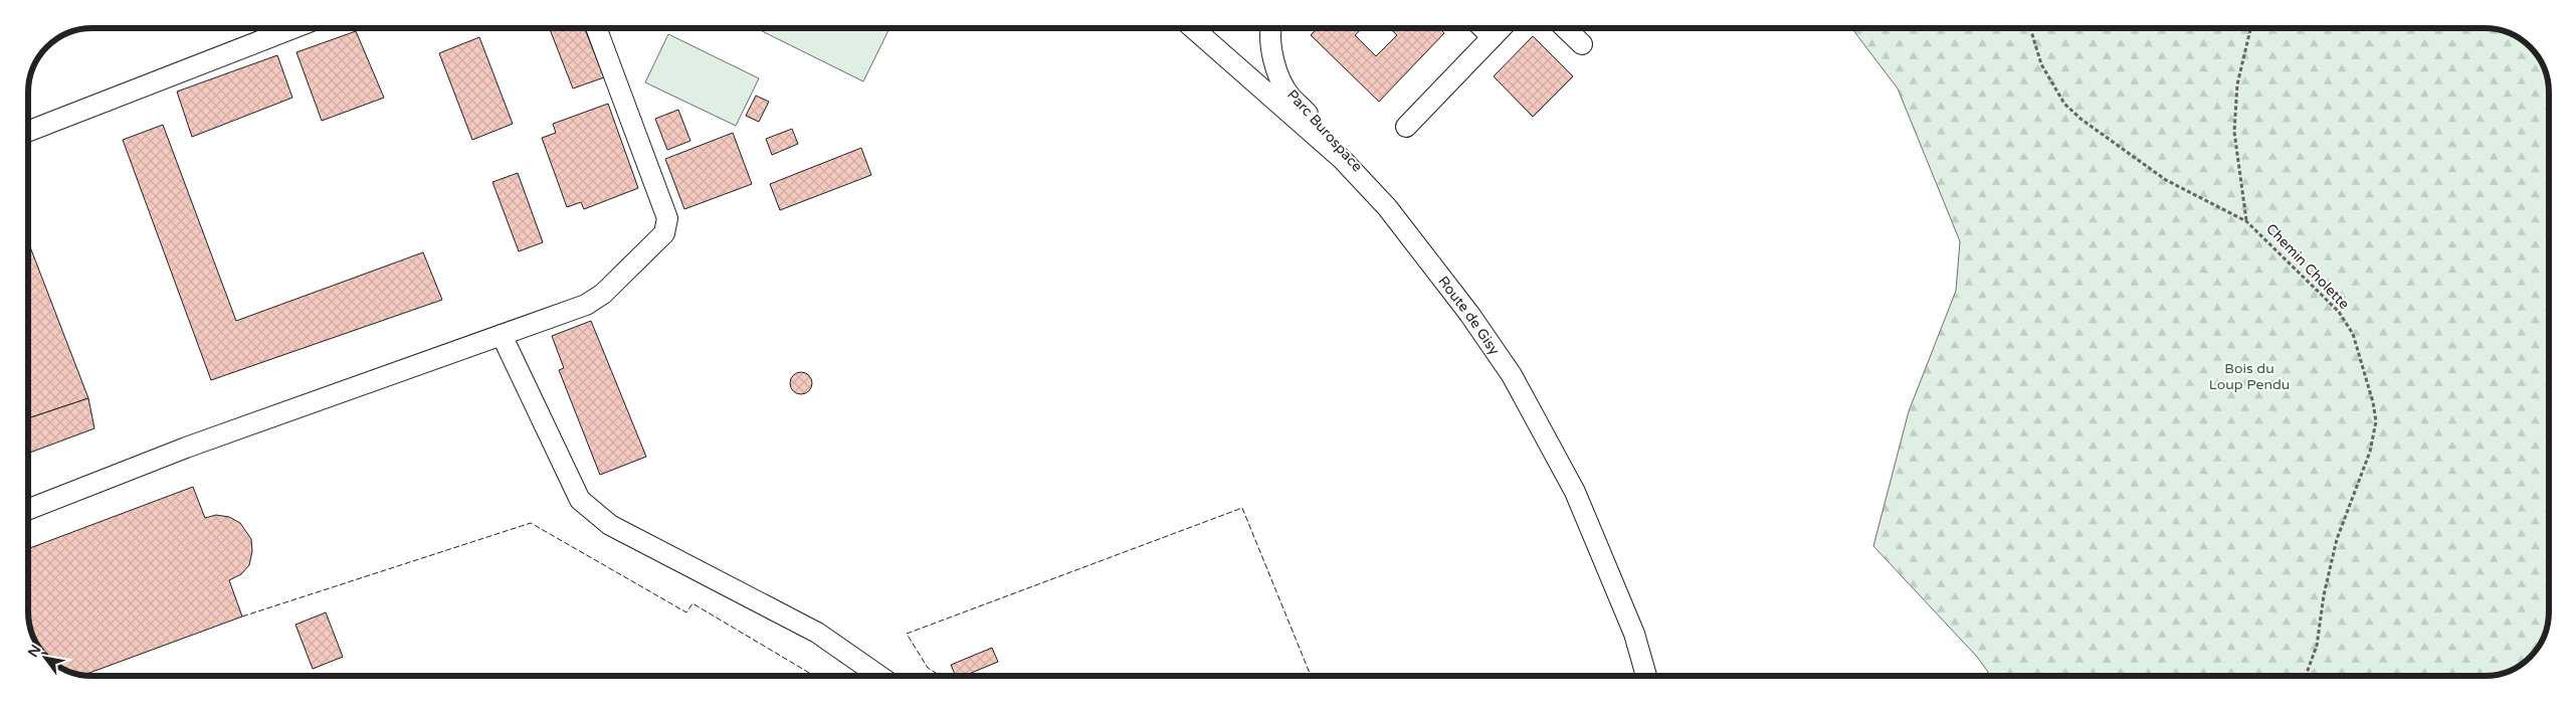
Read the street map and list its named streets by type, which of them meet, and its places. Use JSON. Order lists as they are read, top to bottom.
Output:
{
  "streets": {
    "street": ["Parc Burospace", "Route de Gisy"],
    "path": ["Chemin Cholette"]
  },
  "crossings": [
    ["Parc Burospace", "Route de Gisy"]
  ],
  "parks": ["Bois du Loup Pendu"],
  "north": "top left"
}
